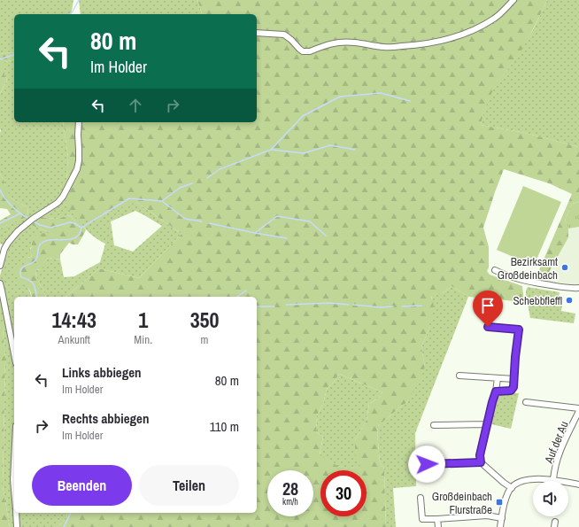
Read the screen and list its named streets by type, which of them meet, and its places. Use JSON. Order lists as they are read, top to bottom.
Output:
{
  "streets": {
    "street": ["Auf der Au"]
  },
  "places": {
    "other": ["Bezirksamt Großdeinbach", "Schebbfleffl"],
    "transit": ["Großdeinbach Flurstraße"]
  },
  "page": {
    "turn": ["80 m", "Im Holder"],
    "eta": [
      "14:43",
      "Ankunft",
      "1",
      "Min.",
      "350",
      "m"
    ],
    "list": [
      {
        "name": "Links abbiegen",
        "note": "Im Holder",
        "value": "80 m"
      },
      {
        "name": "Rechts abbiegen",
        "note": "Im Holder",
        "value": "110 m"
      }
    ],
    "buttons": ["Beenden", "Teilen"],
    "speed": "28 km/h",
    "limit": "30"
  }
}
